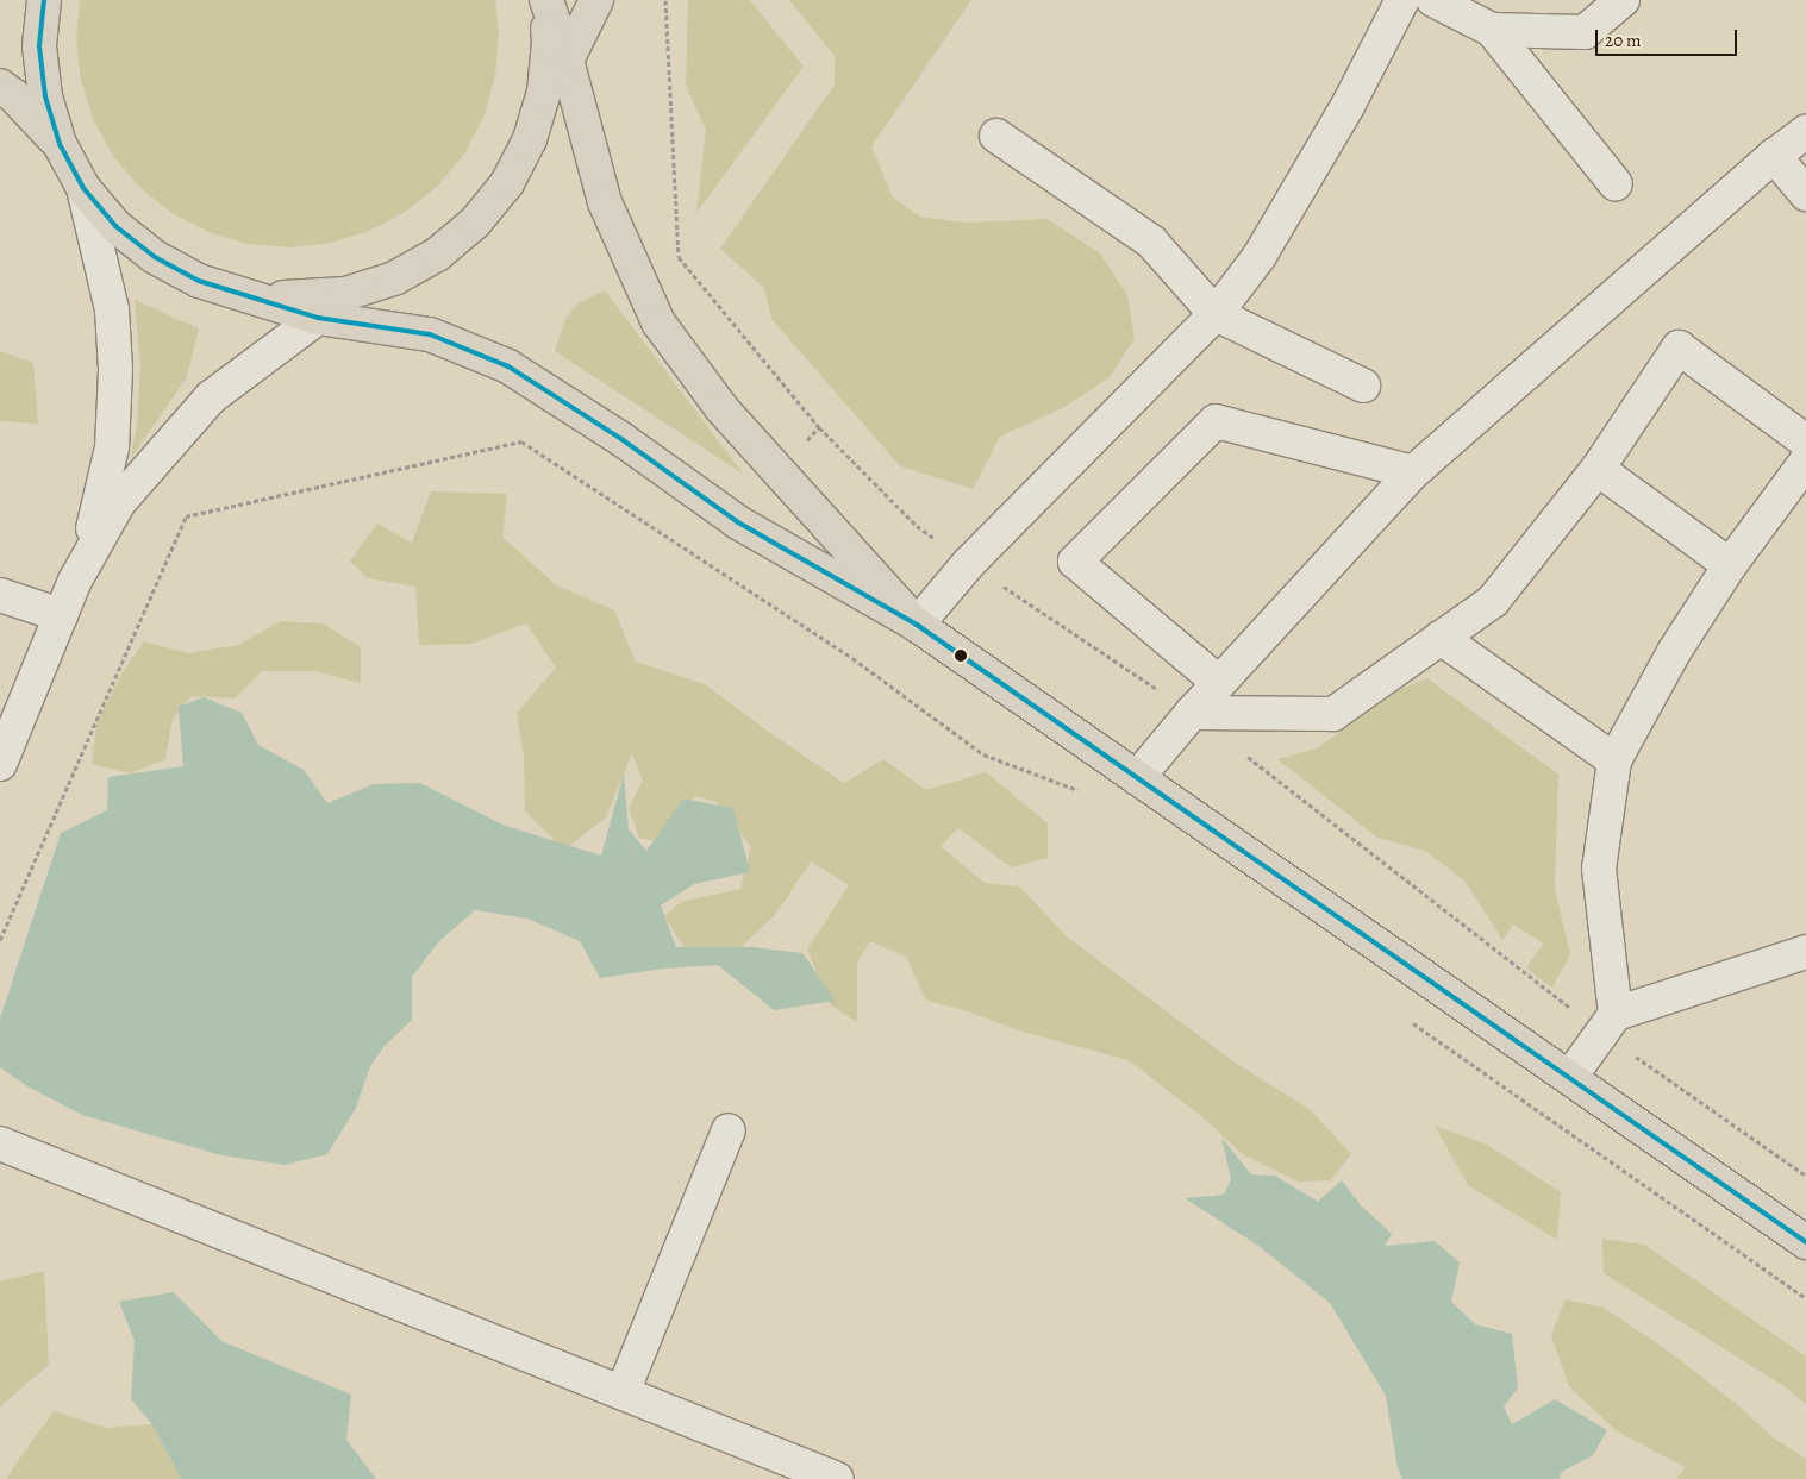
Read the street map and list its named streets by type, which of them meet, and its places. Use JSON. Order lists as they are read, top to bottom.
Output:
{
  "scale_bar": "20 m"
}
